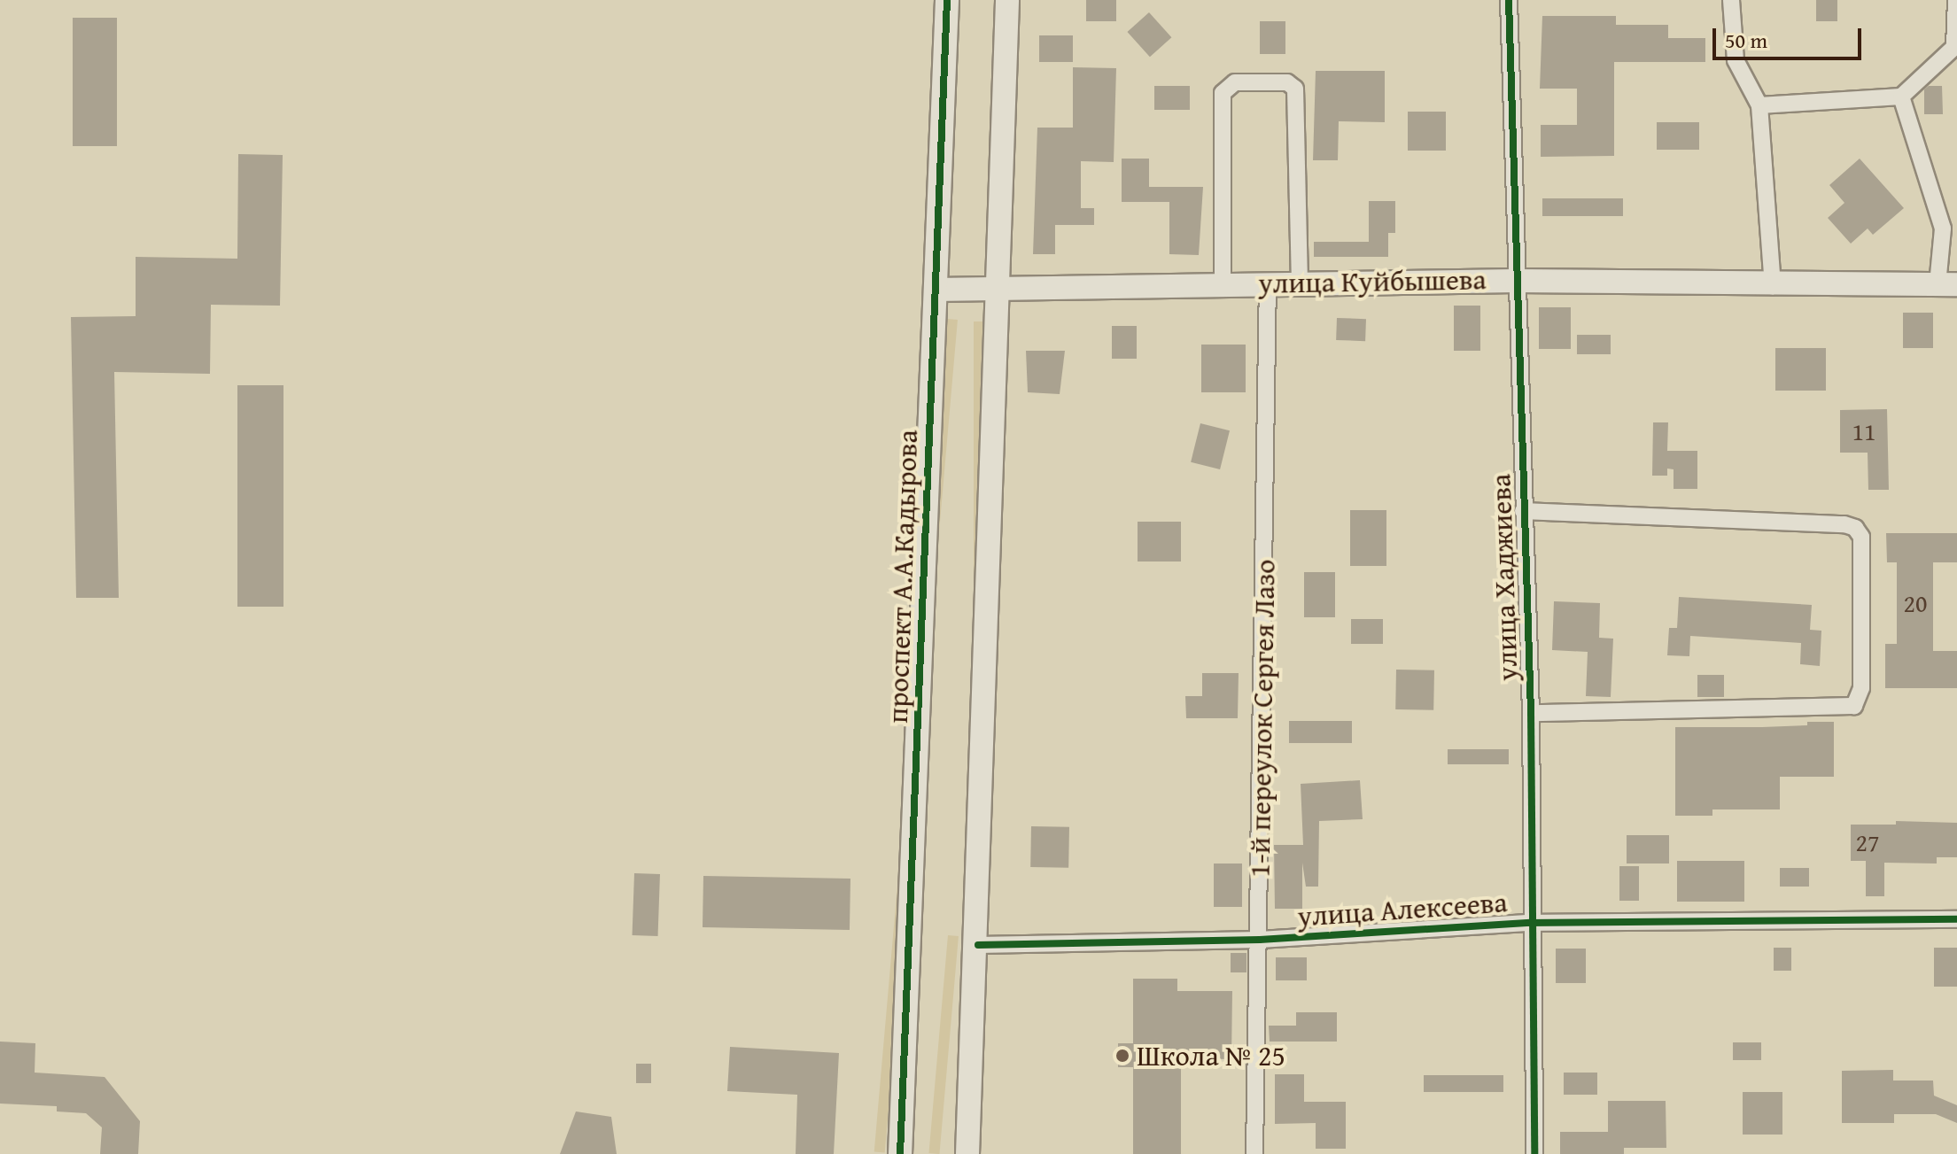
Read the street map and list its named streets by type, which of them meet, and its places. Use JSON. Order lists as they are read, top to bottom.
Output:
{
  "streets": {
    "street": [
      "улица Куйбышева",
      "проспект А.А.Кадырова",
      "улица Хаджиева",
      "1-й переулок Сергея Лазо",
      "улица Алексеева"
    ]
  },
  "crossings": [
    ["улица Куйбышева", "проспект А.А.Кадырова"],
    ["улица Куйбышева", "улица Хаджиева"],
    ["улица Куйбышева", "1-й переулок Сергея Лазо"],
    ["улица Хаджиева", "улица Алексеева"],
    ["1-й переулок Сергея Лазо", "улица Алексеева"]
  ],
  "places": ["Школа № 25"],
  "house_numbers": ["11", "20", "27"],
  "scale_bar": "50 m"
}
